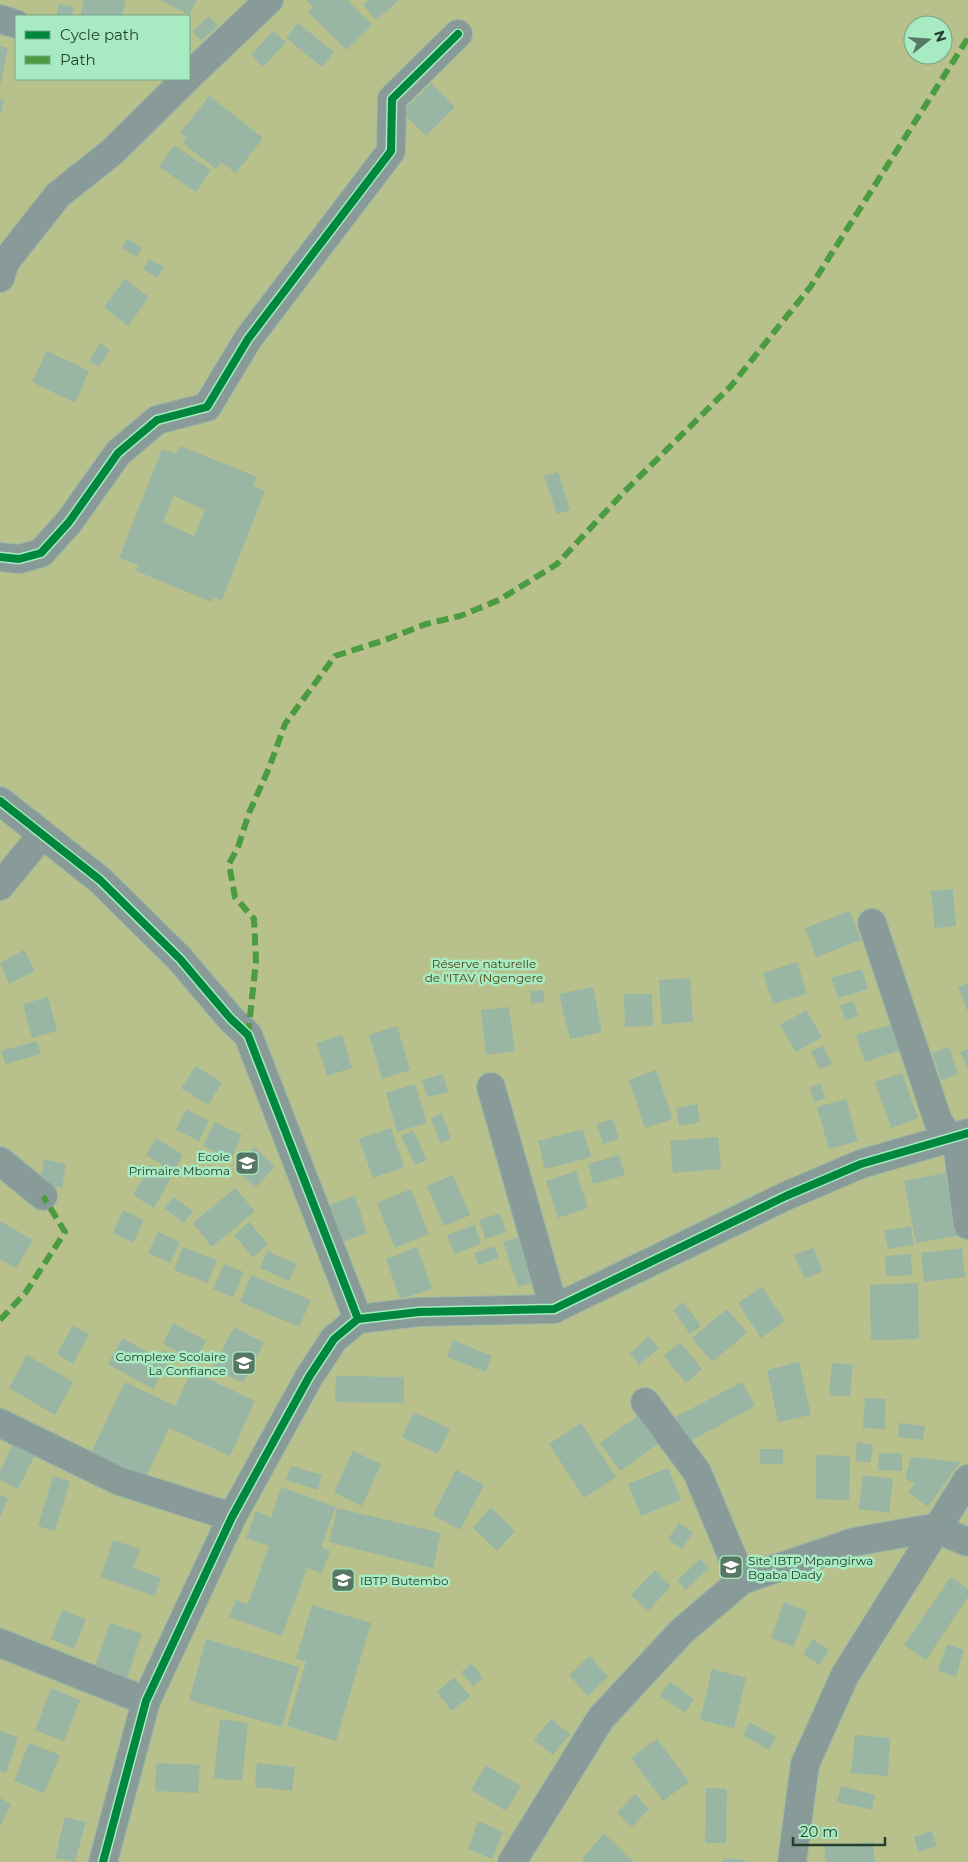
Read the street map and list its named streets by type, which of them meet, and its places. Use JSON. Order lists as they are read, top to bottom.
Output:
{
  "parks": ["Réserve naturelle de l'ITAV (Ngengere"],
  "places": {
    "school or university": [
      "Ecole Primaire Mboma",
      "Complexe Scolaire La Confiance",
      "Site IBTP Mpangirwa Bgaba Dady",
      "IBTP Butembo"
    ]
  },
  "legend": ["Cycle path", "Path"],
  "scale_bar": "20 m",
  "north": "right"
}
